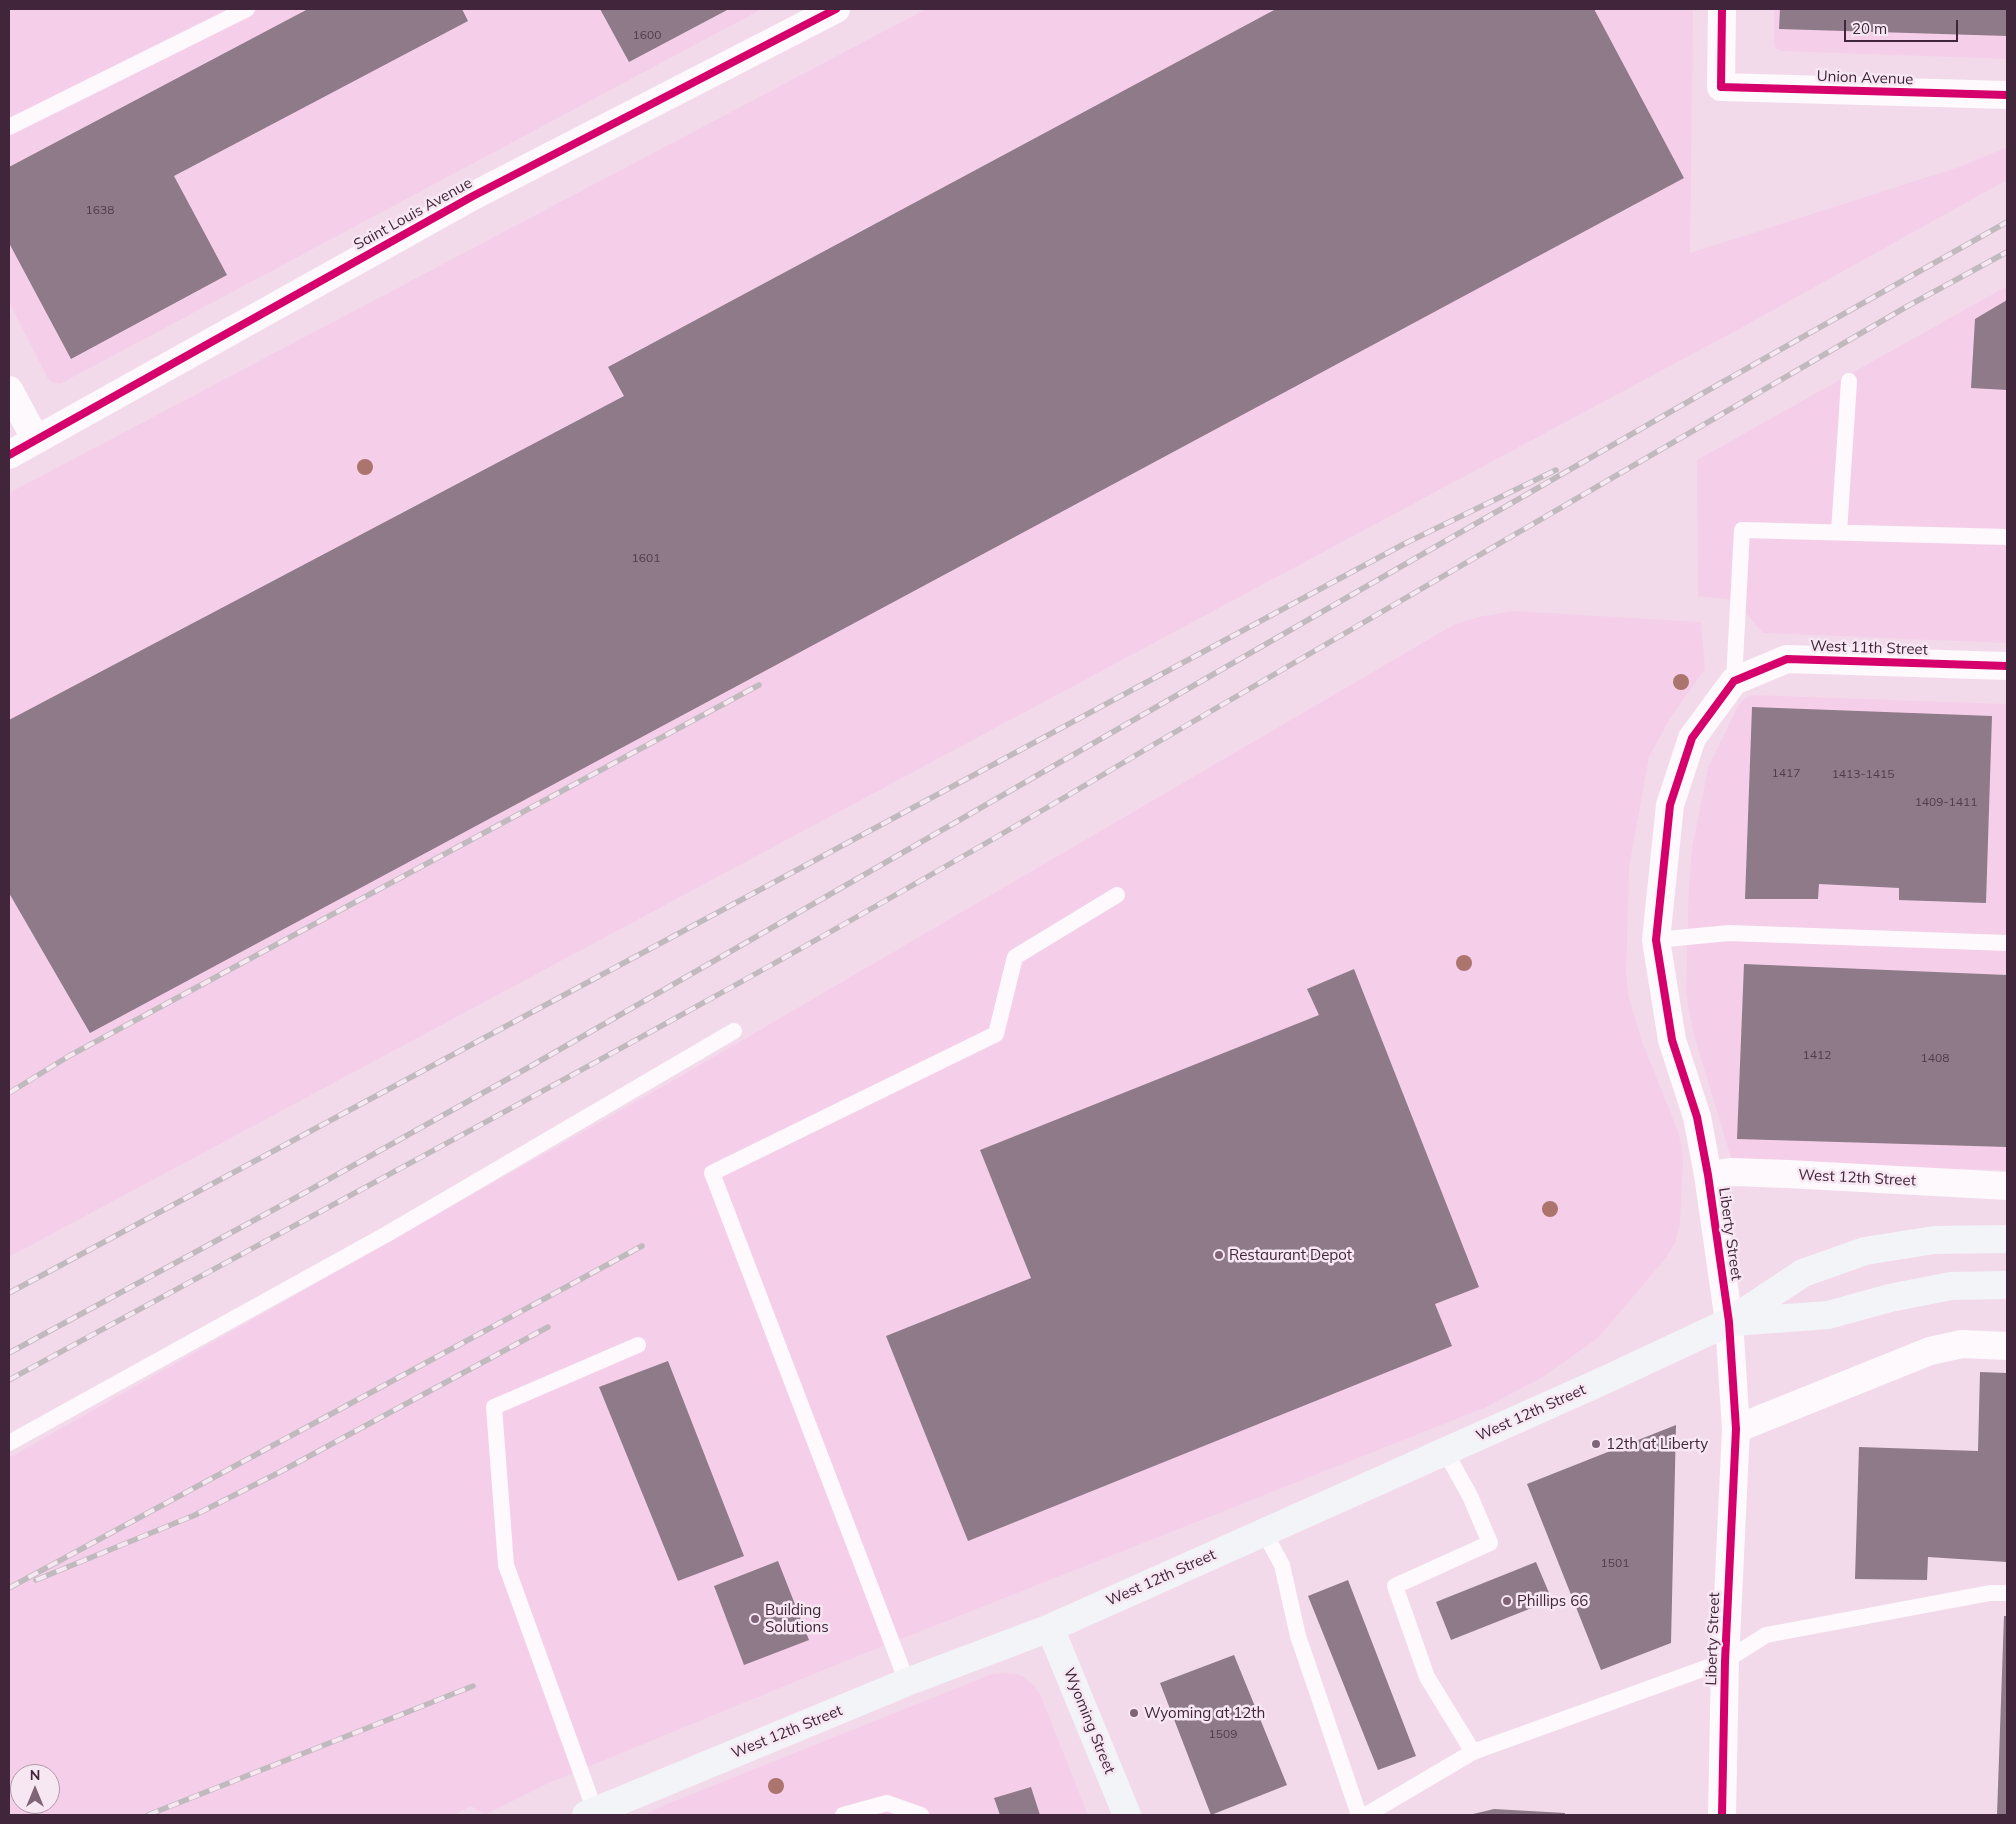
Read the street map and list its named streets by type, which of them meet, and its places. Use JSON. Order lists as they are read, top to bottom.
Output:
{
  "streets": {
    "main road": ["West 12th Street", "Wyoming Street"],
    "street": [
      "Union Avenue",
      "Saint Louis Avenue",
      "West 11th Street",
      "Liberty Street"
    ]
  },
  "crossings": [
    ["West 11th Street", "Liberty Street"],
    ["West 12th Street", "Liberty Street"],
    ["West 12th Street", "Wyoming Street"]
  ],
  "places": [
    "Restaurant Depot",
    "12th at Liberty",
    "Phillips 66",
    "Building Solutions",
    "Wyoming at 12th"
  ],
  "house_numbers": [
    "1600",
    "1638",
    "1601",
    "1417",
    "1413-1415",
    "1409-1411",
    "1412",
    "1408",
    "1501",
    "1509"
  ],
  "scale_bar": "20 m",
  "north": "top"
}
